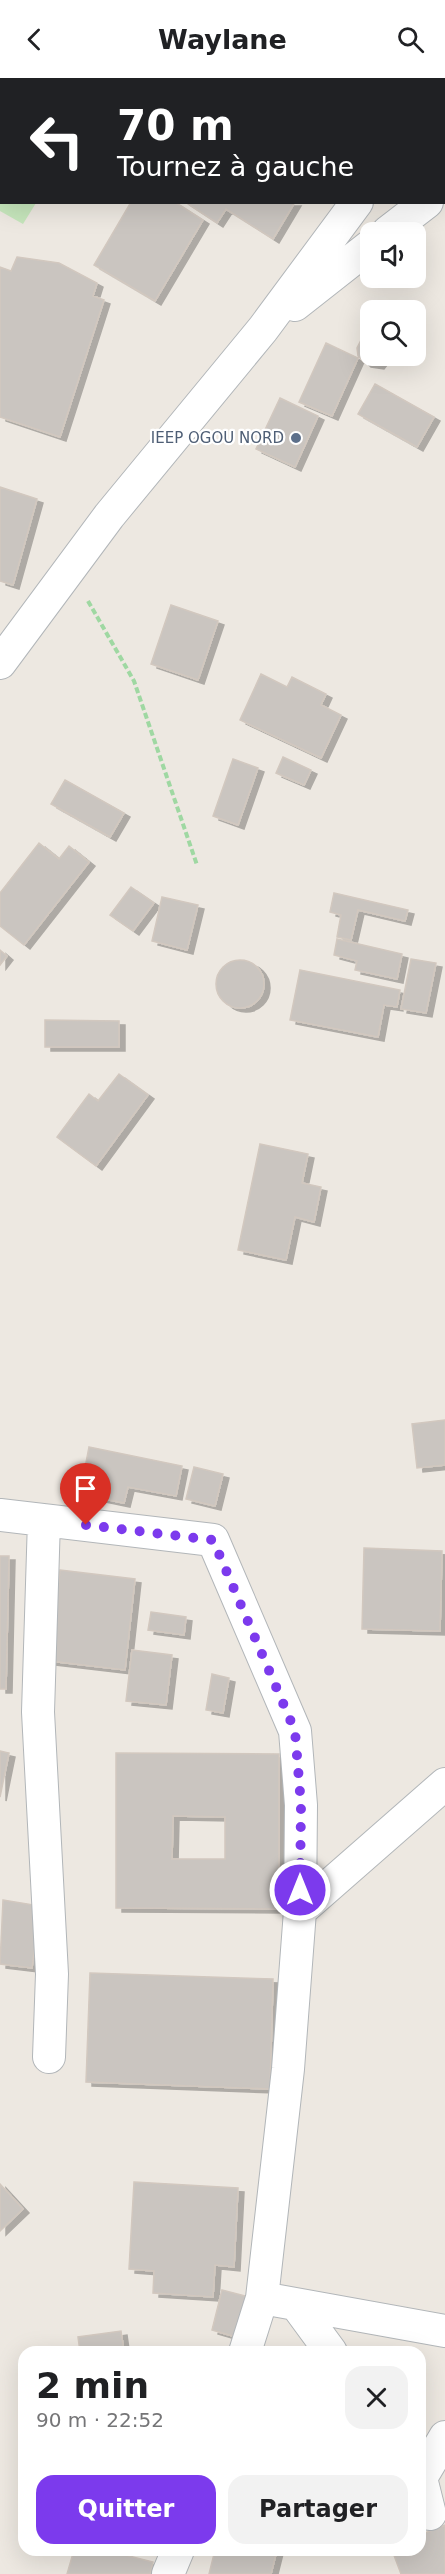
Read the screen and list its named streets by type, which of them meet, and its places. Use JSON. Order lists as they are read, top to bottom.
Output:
{
  "places": ["IEEP OGOU NORD"],
  "page": {
    "header": "Waylane",
    "turn": ["70 m", "Tournez à gauche"],
    "heading": ["2 min", "90 m · 22:52"],
    "buttons": ["Quitter", "Partager"]
  }
}
